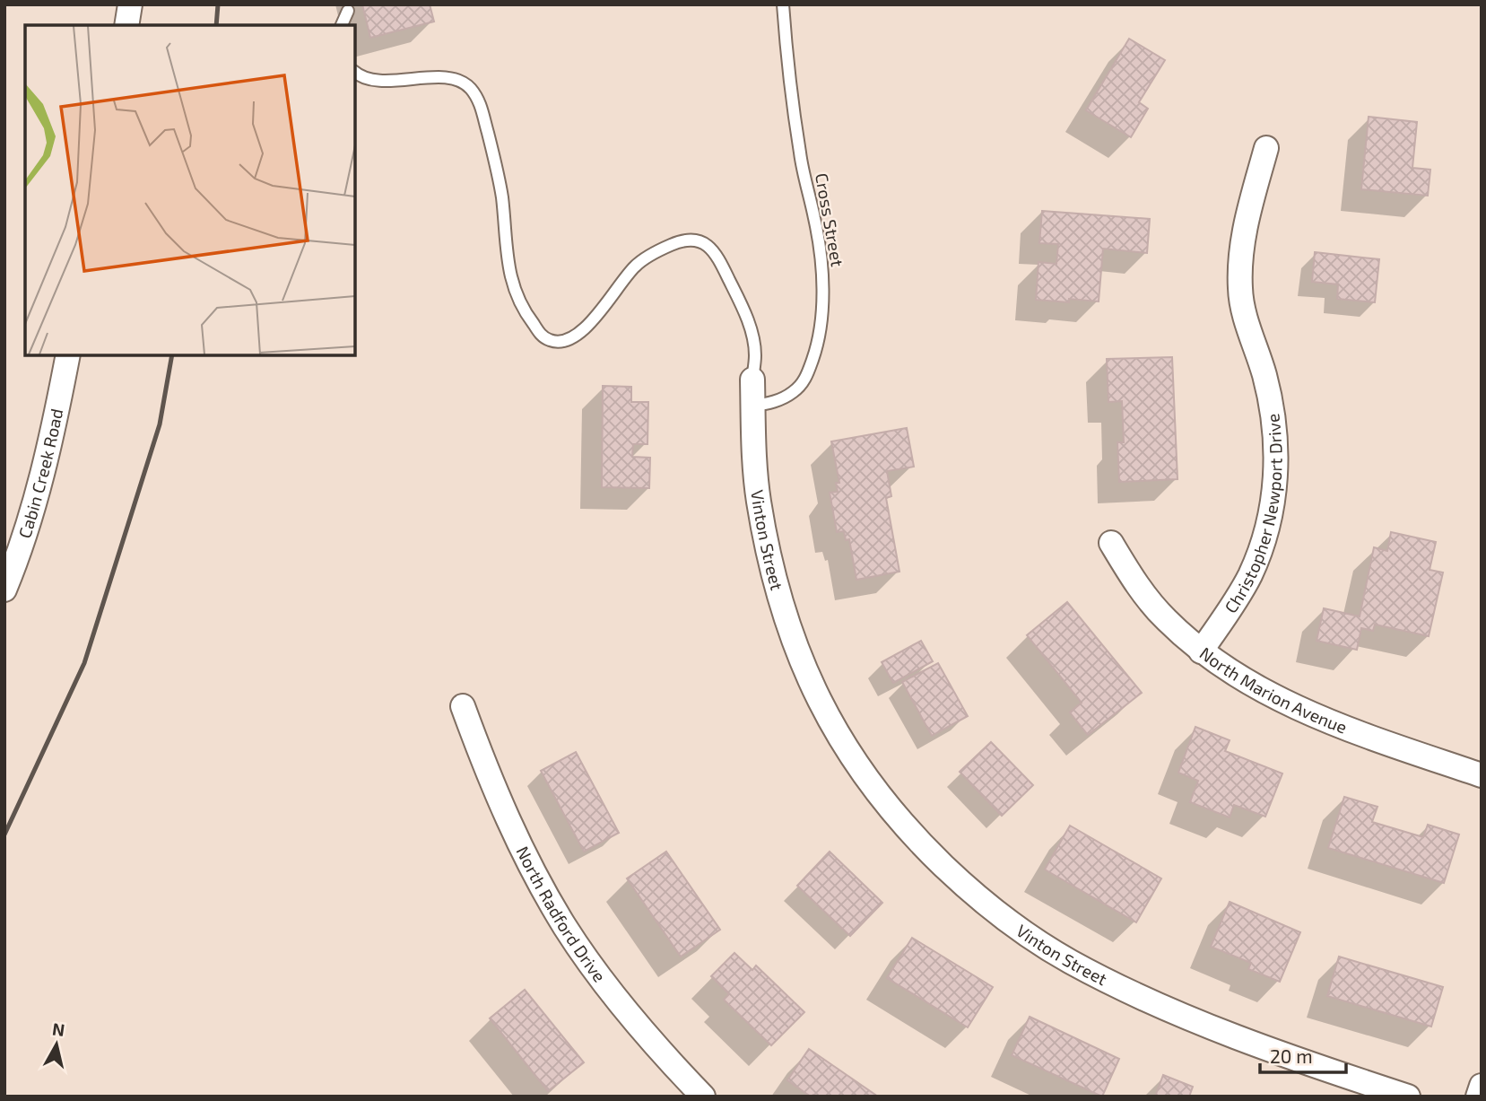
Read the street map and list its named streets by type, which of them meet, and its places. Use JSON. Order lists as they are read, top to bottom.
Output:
{
  "streets": {
    "street": [
      "Cabin Creek Road",
      "Christopher Newport Drive",
      "Vinton Street",
      "North Marion Avenue",
      "North Radford Drive"
    ],
    "lane": ["Cross Street"]
  },
  "crossings": [
    ["Cross Street", "Vinton Street"],
    ["Christopher Newport Drive", "North Marion Avenue"]
  ],
  "scale_bar": "20 m",
  "north": "top"
}
